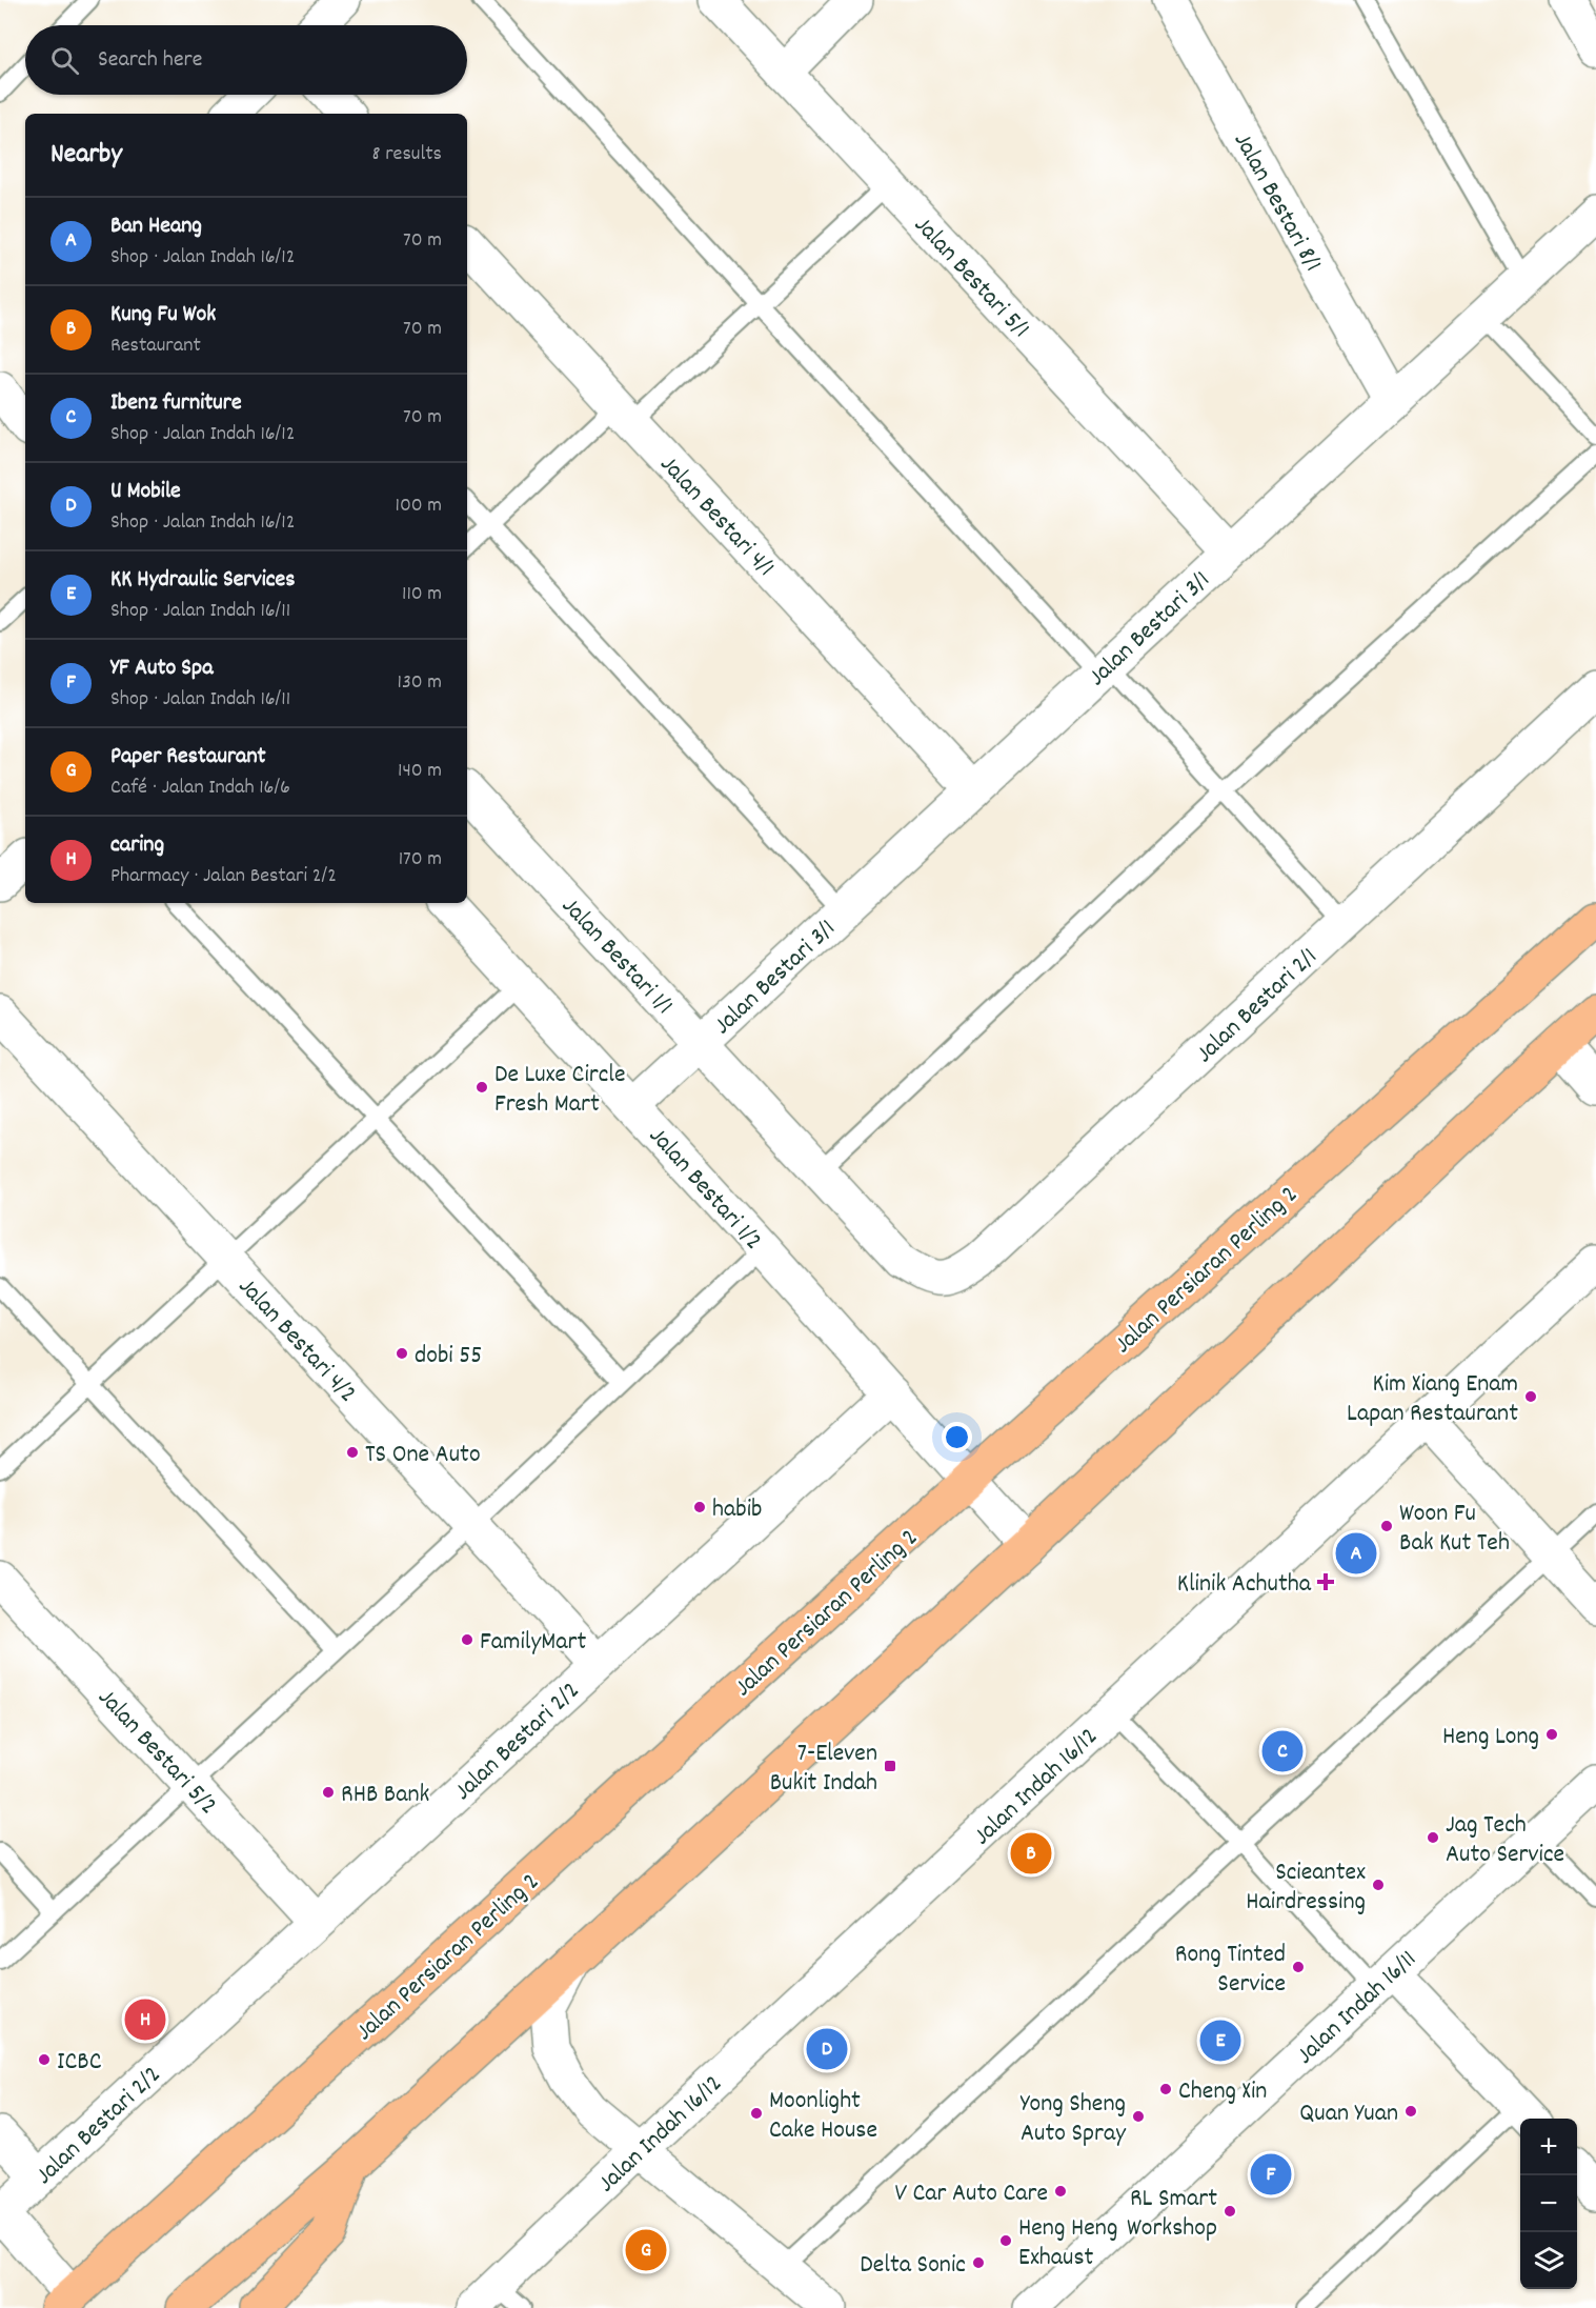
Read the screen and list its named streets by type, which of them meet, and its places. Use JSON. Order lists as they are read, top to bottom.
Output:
{
  "streets": {
    "main road": ["Jalan Persiaran Perling 2"],
    "street": [
      "Jalan Bestari 8/1",
      "Jalan Bestari 5/1",
      "Jalan Bestari 4/1",
      "Jalan Bestari 3/1",
      "Jalan Bestari 1/1",
      "Jalan Bestari 2/1",
      "Jalan Bestari 1/2",
      "Jalan Bestari 4/2",
      "Jalan Bestari 2/2",
      "Jalan Bestari 5/2",
      "Jalan Indah 16/12",
      "Jalan Indah 16/11"
    ]
  },
  "crossings": [
    ["Jalan Bestari 8/1", "Jalan Bestari 3/1"],
    ["Jalan Bestari 5/1", "Jalan Bestari 3/1"],
    ["Jalan Bestari 4/1", "Jalan Bestari 3/1"],
    ["Jalan Bestari 3/1", "Jalan Bestari 1/1"],
    ["Jalan Bestari 3/1", "Jalan Bestari 1/2"],
    ["Jalan Bestari 1/1", "Jalan Bestari 2/1"],
    ["Jalan Bestari 1/2", "Jalan Bestari 2/2"],
    ["Jalan Bestari 4/2", "Jalan Bestari 2/2"],
    ["Jalan Bestari 2/2", "Jalan Bestari 5/2"]
  ],
  "places": {
    "other": [
      "De Luxe Circle Fresh Mart",
      "dobi 55",
      "Kim Xiang Enam Lapan Restaurant",
      "TS One Auto",
      "habib",
      "Woon Fu Bak Kut Teh",
      "FamilyMart",
      "Heng Long",
      "RHB Bank",
      "Jag Tech Auto Service",
      "Scieantex Hairdressing",
      "Rong Tinted Service",
      "ICBC",
      "Cheng Xin",
      "Quan Yuan",
      "Moonlight Cake House",
      "Yong Sheng Auto Spray",
      "V Car Auto Care",
      "RL Smart Workshop",
      "Heng Heng Exhaust",
      "Delta Sonic"
    ],
    "health": ["Klinik Achutha"],
    "transit": ["7-Eleven Bukit Indah"]
  },
  "page": {
    "search": "Search here",
    "heading": ["Nearby", "8 results"],
    "list": [
      {
        "mark": "A",
        "name": "Ban Heang",
        "note": "Shop · Jalan Indah 16/12",
        "value": "70 m"
      },
      {
        "mark": "B",
        "name": "Kung Fu Wok",
        "note": "Restaurant",
        "value": "70 m"
      },
      {
        "mark": "C",
        "name": "Ibenz furniture",
        "note": "Shop · Jalan Indah 16/12",
        "value": "70 m"
      },
      {
        "mark": "D",
        "name": "U Mobile",
        "note": "Shop · Jalan Indah 16/12",
        "value": "100 m"
      },
      {
        "mark": "E",
        "name": "KK Hydraulic Services",
        "note": "Shop · Jalan Indah 16/11",
        "value": "110 m"
      },
      {
        "mark": "F",
        "name": "YF Auto Spa",
        "note": "Shop · Jalan Indah 16/11",
        "value": "130 m"
      },
      {
        "mark": "G",
        "name": "Paper Restaurant",
        "note": "Café · Jalan Indah 16/6",
        "value": "140 m"
      },
      {
        "mark": "H",
        "name": "caring",
        "note": "Pharmacy · Jalan Bestari 2/2",
        "value": "170 m"
      }
    ],
    "pins": [
      "A",
      "C",
      "B",
      "H",
      "E",
      "D",
      "F",
      "G"
    ],
    "map_buttons": ["+", "−"]
  }
}
